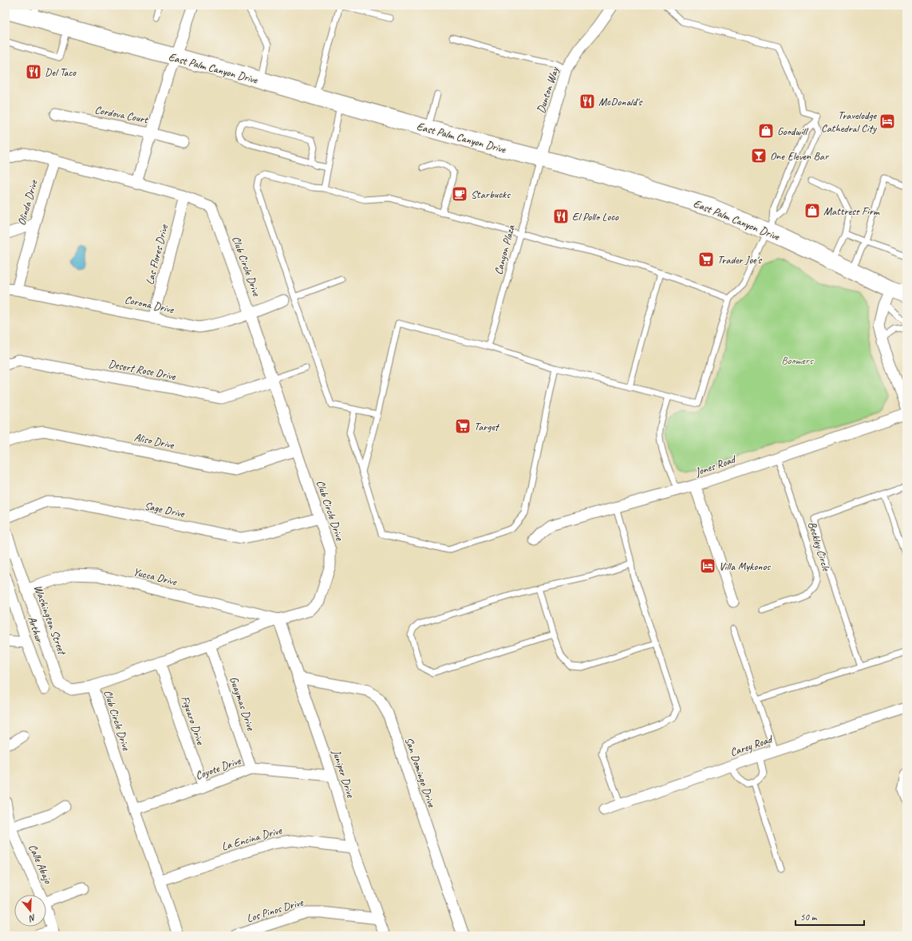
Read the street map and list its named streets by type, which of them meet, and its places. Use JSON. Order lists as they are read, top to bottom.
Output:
{
  "streets": {
    "main road": ["East Palm Canyon Drive"],
    "street": [
      "Dunton Way",
      "Cordova Court",
      "Olinda Drive",
      "Las Flores Drive",
      "Club Circle Drive",
      "Corona Drive",
      "Desert Rose Drive",
      "Aliso Drive",
      "Jones Road",
      "Sage Drive",
      "Yucca Drive",
      "Washington Street",
      "Arthur",
      "Guaymas Drive",
      "Figuaro Drive",
      "Carey Road",
      "Coyote Drive",
      "San Domingo Drive",
      "Juniper Drive",
      "La Encina Drive",
      "Calle Abajo",
      "Los Pinos Drive"
    ],
    "lane": ["Canyon Plaza", "Beckley Circle"]
  },
  "crossings": [
    ["East Palm Canyon Drive", "Dunton Way"],
    ["East Palm Canyon Drive", "Canyon Plaza"],
    ["Dunton Way", "Canyon Plaza"],
    ["Olinda Drive", "Club Circle Drive"],
    ["Olinda Drive", "Corona Drive"],
    ["Las Flores Drive", "Club Circle Drive"],
    ["Las Flores Drive", "Corona Drive"],
    ["Club Circle Drive", "Corona Drive"],
    ["Club Circle Drive", "Desert Rose Drive"],
    ["Club Circle Drive", "Aliso Drive"],
    ["Club Circle Drive", "Sage Drive"],
    ["Club Circle Drive", "Yucca Drive"],
    ["Club Circle Drive", "Washington Street"],
    ["Club Circle Drive", "Guaymas Drive"],
    ["Club Circle Drive", "Figuaro Drive"],
    ["Club Circle Drive", "Coyote Drive"],
    ["Club Circle Drive", "Juniper Drive"],
    ["Club Circle Drive", "La Encina Drive"],
    ["Jones Road", "Beckley Circle"],
    ["Yucca Drive", "Washington Street"],
    ["Yucca Drive", "Juniper Drive"],
    ["Guaymas Drive", "Coyote Drive"],
    ["Figuaro Drive", "Coyote Drive"],
    ["Coyote Drive", "Juniper Drive"],
    ["San Domingo Drive", "Juniper Drive"],
    ["Juniper Drive", "La Encina Drive"],
    ["Juniper Drive", "Los Pinos Drive"]
  ],
  "parks": ["Boomers"],
  "places": {
    "restaurant": ["Del Taco", "McDonald's", "El Pollo Loco"],
    "hotel": ["Travelodge Cathedral City", "Villa Mykonos"],
    "shop": ["Goodwill", "Mattress Firm"],
    "bar": ["One Eleven Bar"],
    "cafe": ["Starbucks"],
    "supermarket": ["Trader Joe's", "Target"]
  },
  "scale_bar": "50 m",
  "north": "bottom"
}
